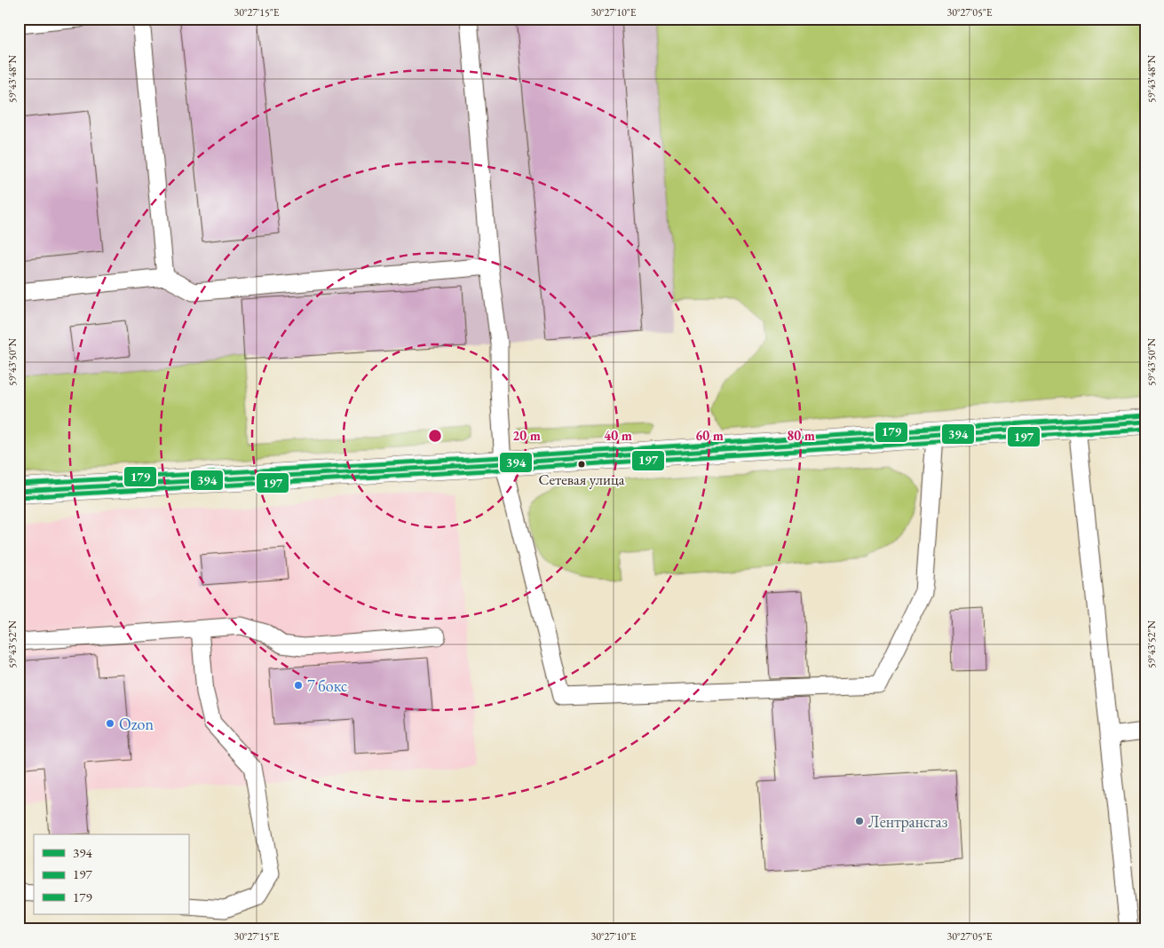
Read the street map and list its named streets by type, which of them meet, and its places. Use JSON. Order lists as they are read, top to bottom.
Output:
{
  "places": [
    "Сетевая улица",
    "7 бокс",
    "Ozon",
    "Лентрансгаз"
  ],
  "lines": ["transit line 179", "transit line 394", "transit line 197"],
  "legend": ["394", "197", "179"],
  "coordinates": [
    "30°27'15\"E",
    "30°27'10\"E",
    "30°27'05\"E",
    "59°43'48\"N",
    "59°43'50\"N",
    "59°43'52\"N"
  ],
  "rings": [
    "20 m",
    "40 m",
    "60 m",
    "80 m"
  ]
}
